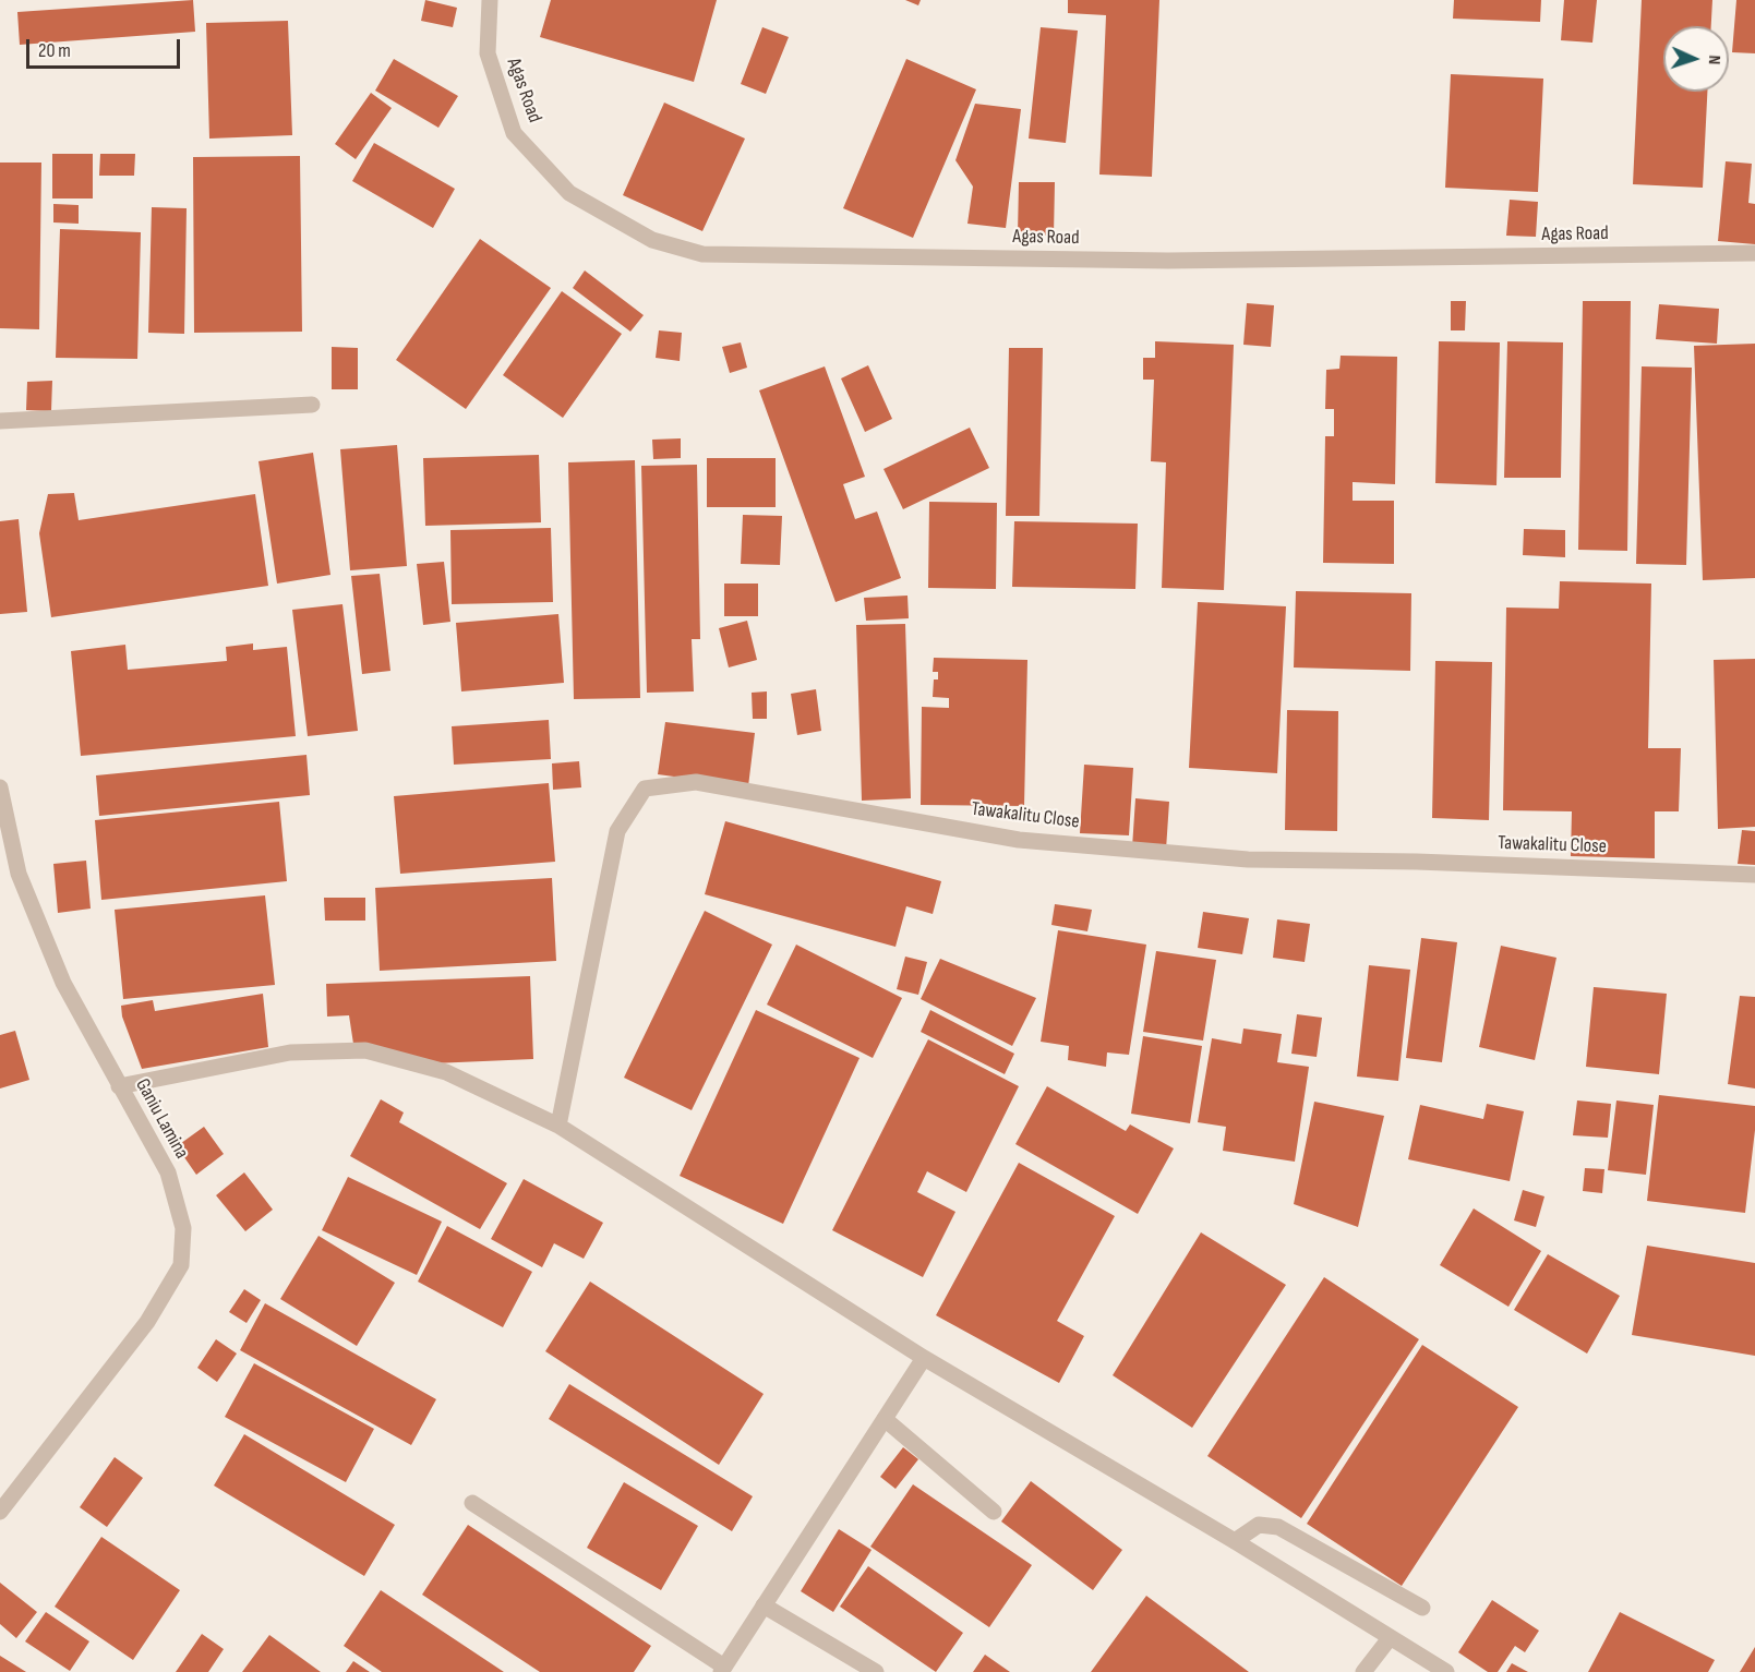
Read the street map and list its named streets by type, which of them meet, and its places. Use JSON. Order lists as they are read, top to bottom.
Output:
{
  "streets": {
    "street": ["Agas Road", "Tawakalitu Close", "Ganiu Lamina"]
  },
  "scale_bar": "20 m",
  "north": "right"
}
